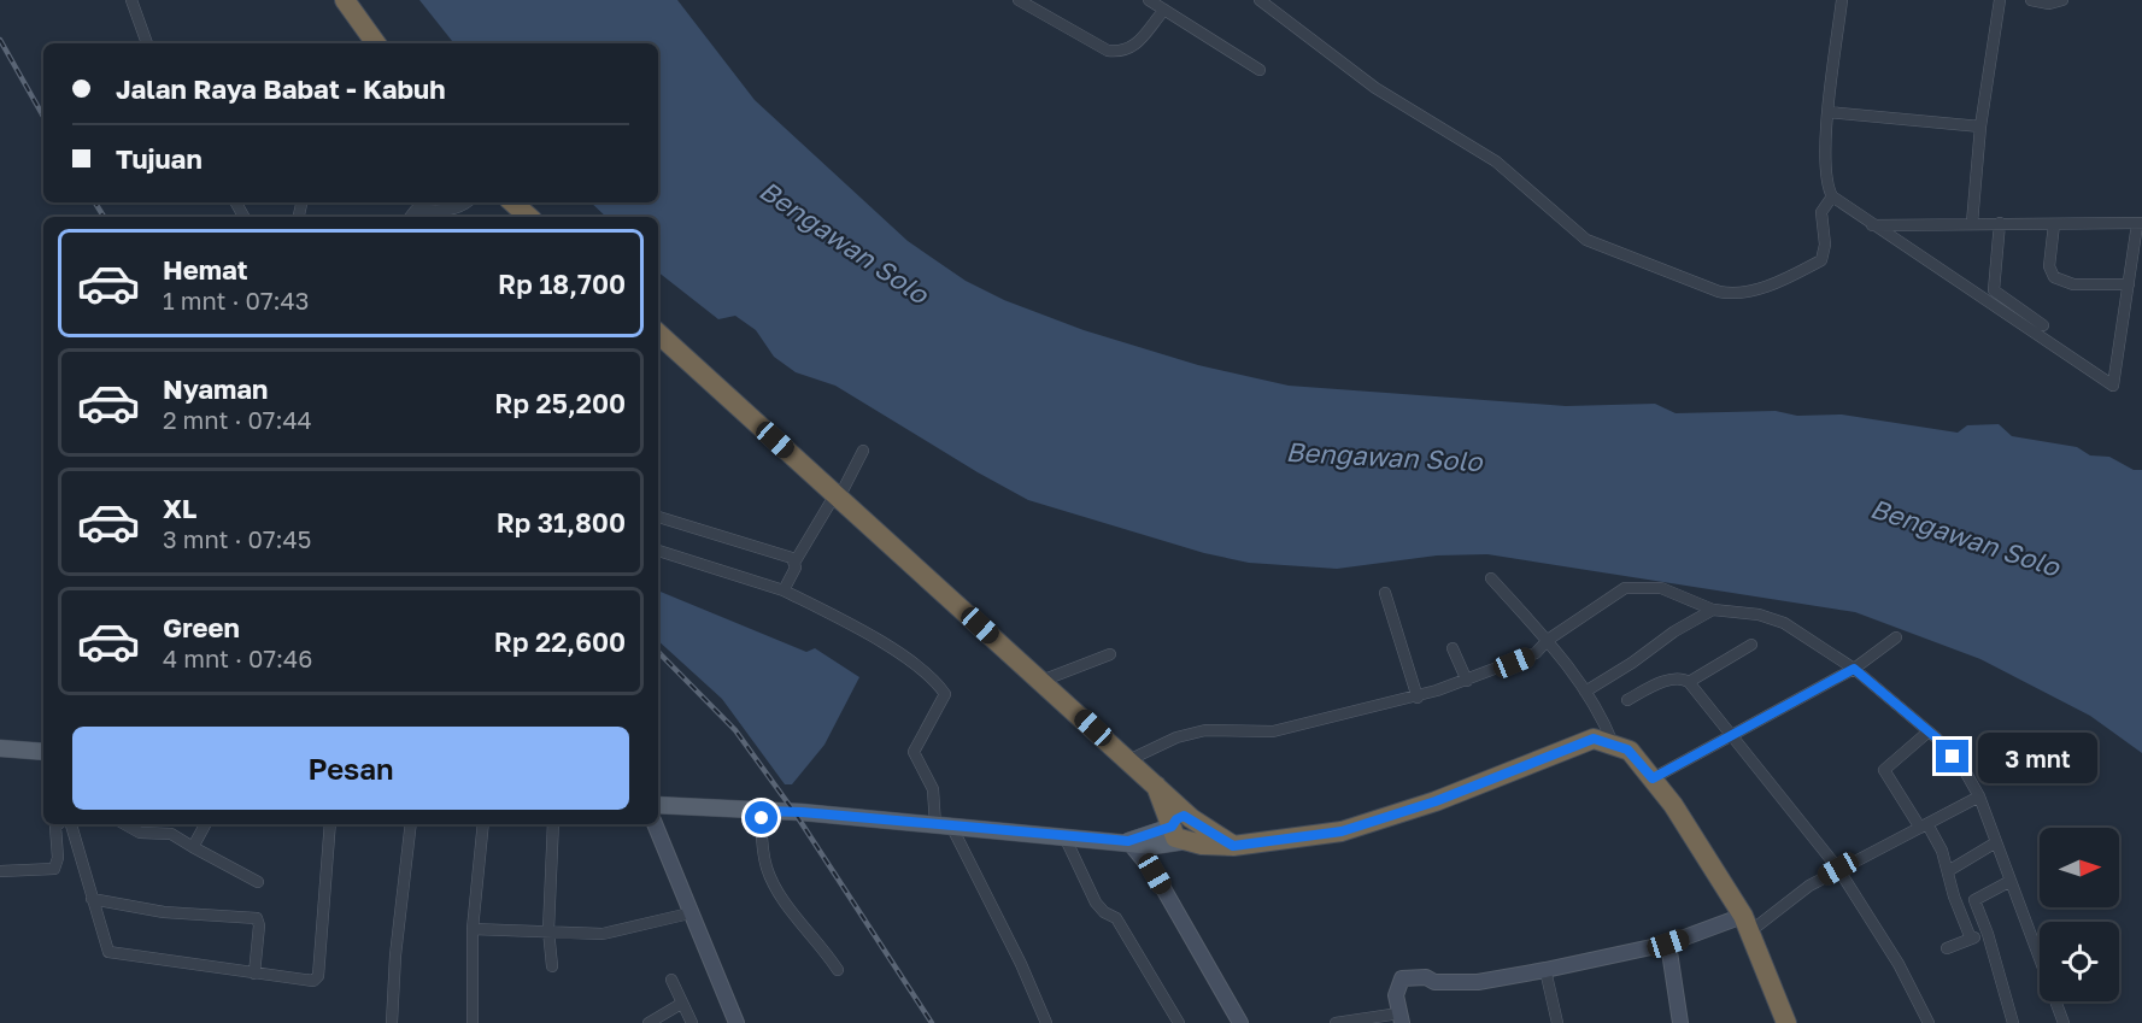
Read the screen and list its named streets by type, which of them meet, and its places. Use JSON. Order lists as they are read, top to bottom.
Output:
{
  "water": ["Bengawan Solo"],
  "north": "right",
  "page": {
    "banner": ["Jalan Raya Babat - Kabuh", "Tujuan"],
    "list": [
      {
        "name": "Hemat",
        "note": "1 mnt · 07:43",
        "value": "Rp 18,700"
      },
      {
        "name": "Nyaman",
        "note": "2 mnt · 07:44",
        "value": "Rp 25,200"
      },
      {
        "name": "XL",
        "note": "3 mnt · 07:45",
        "value": "Rp 31,800"
      },
      {
        "name": "Green",
        "note": "4 mnt · 07:46",
        "value": "Rp 22,600"
      }
    ],
    "buttons": "Pesan",
    "bubble": "3 mnt"
  }
}
